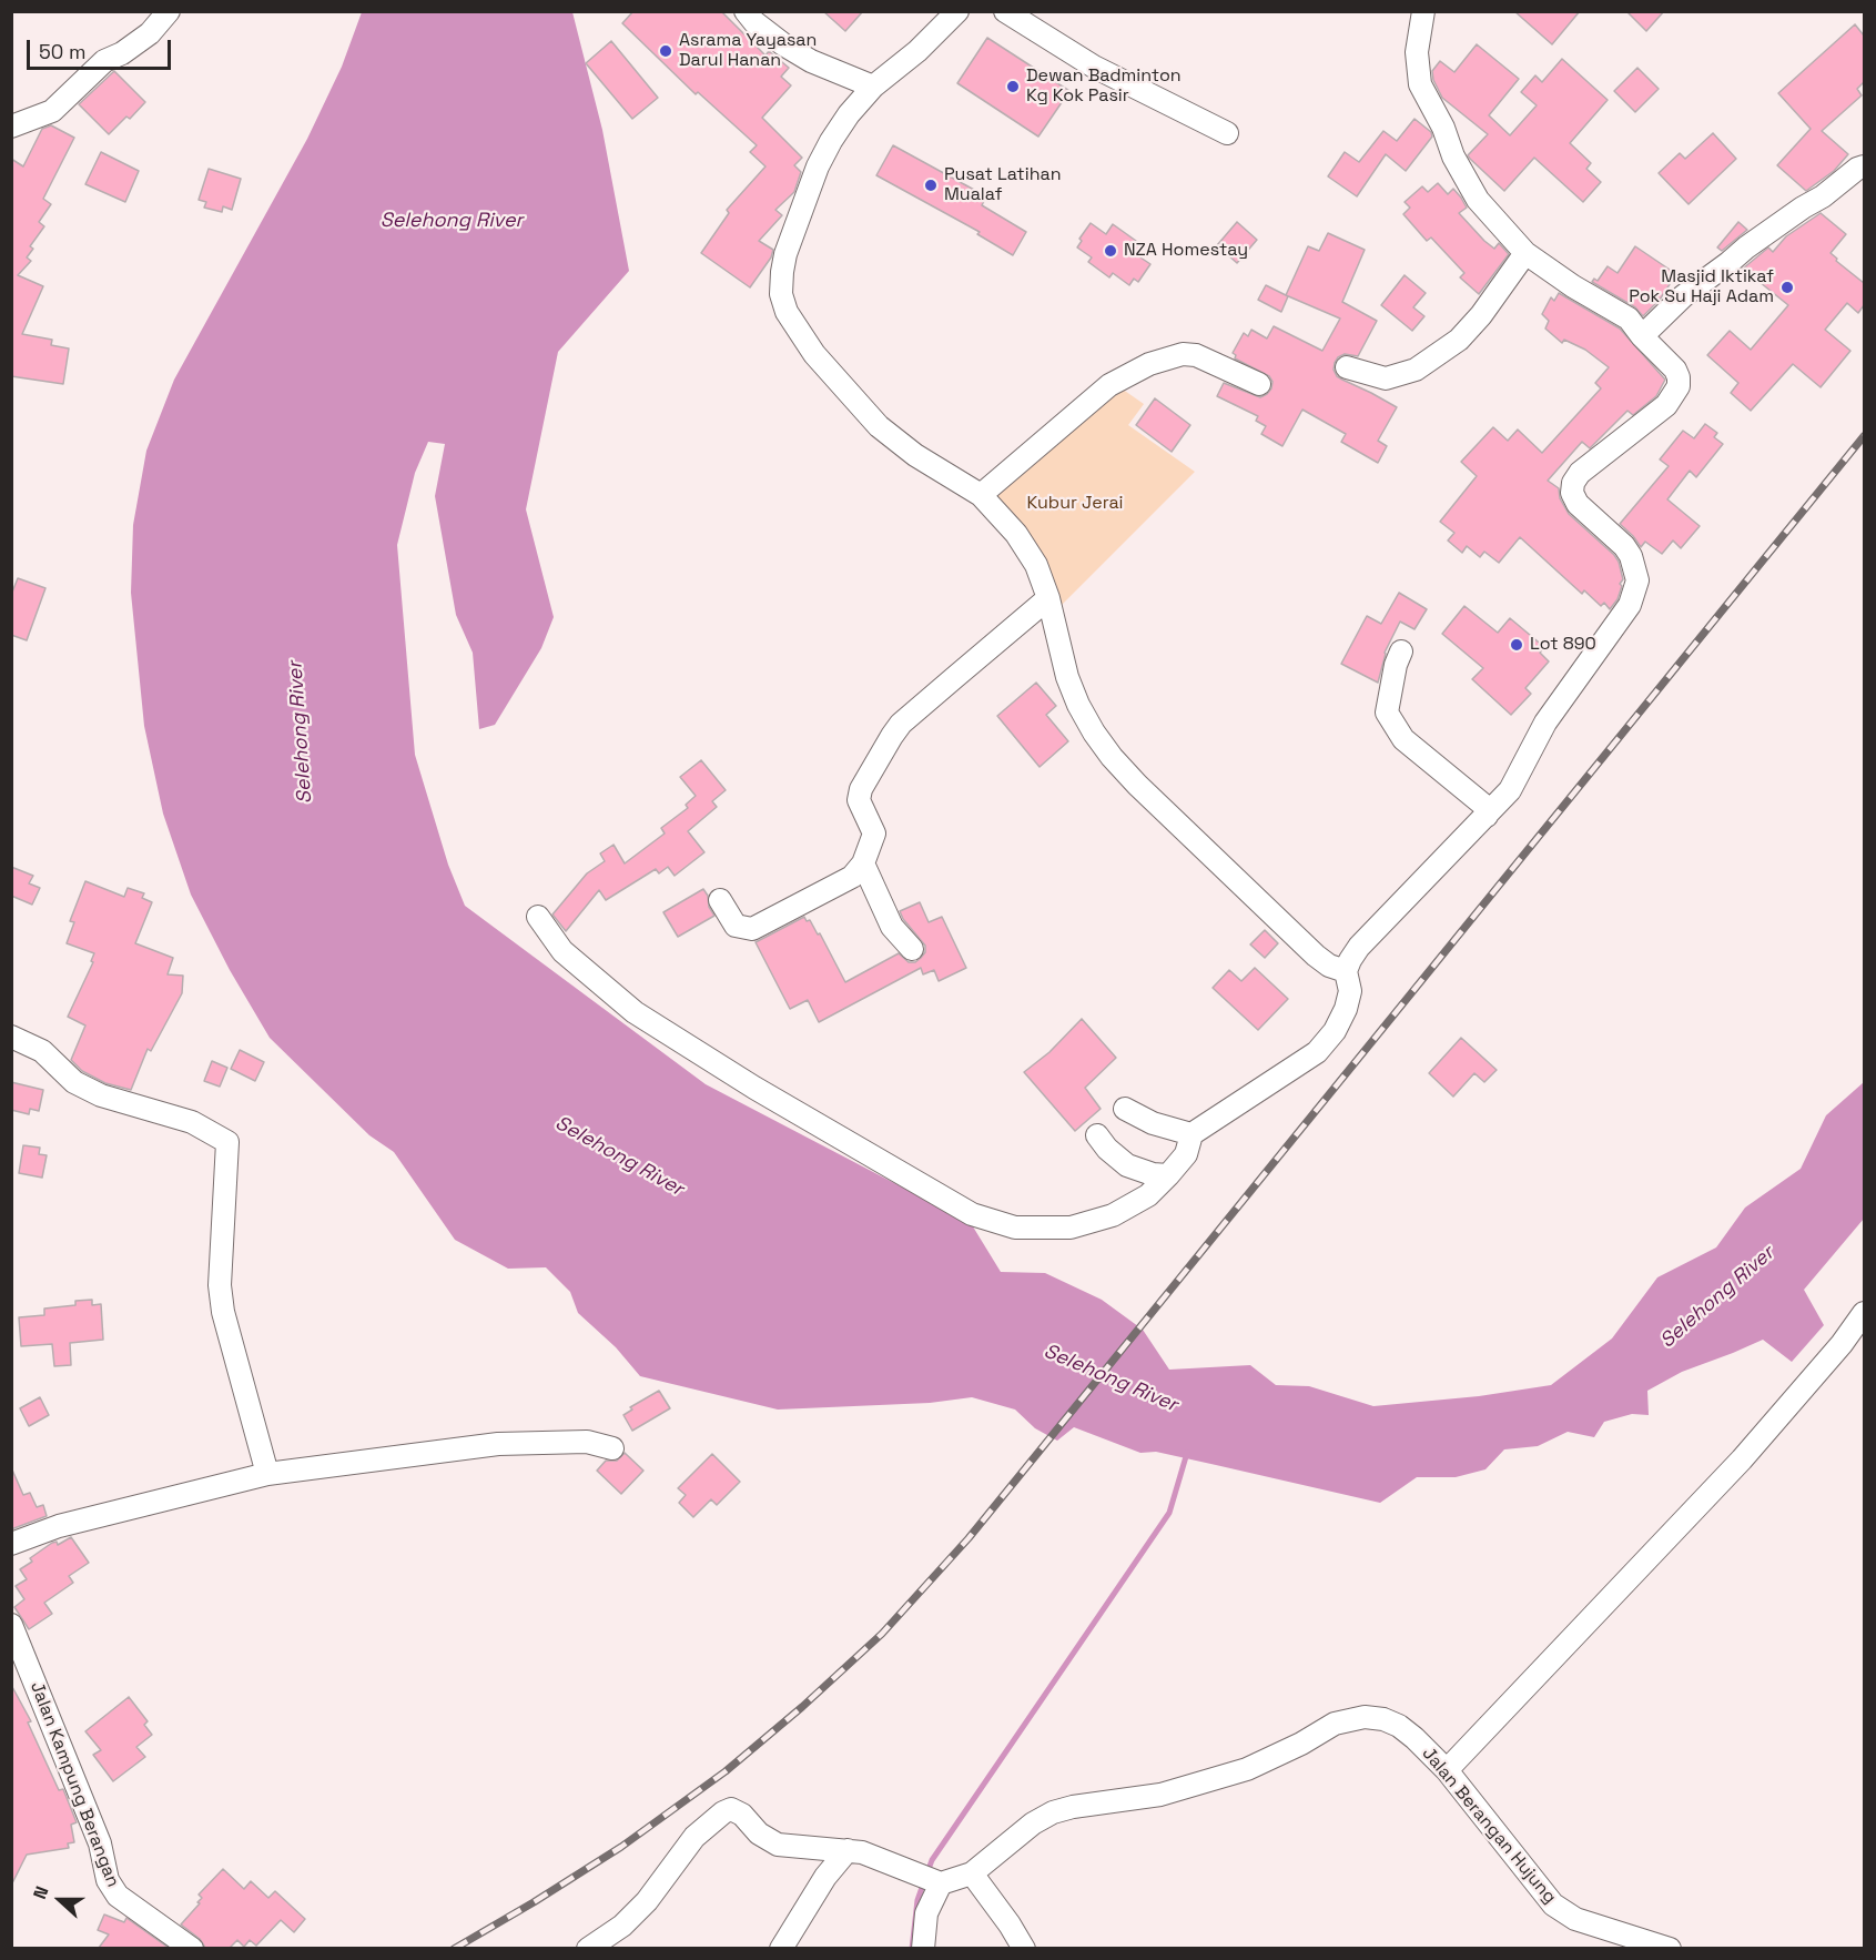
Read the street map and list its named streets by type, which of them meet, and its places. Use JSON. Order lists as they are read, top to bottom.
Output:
{
  "streets": {
    "street": ["Jalan Kampung Berangan", "Jalan Berangan Hujung"]
  },
  "water": ["Selehong River"],
  "parks": ["Kubur Jerai"],
  "places": [
    "Asrama Yayasan Darul Hanan",
    "Dewan Badminton Kg Kok Pasir",
    "Pusat Latihan Mualaf",
    "NZA Homestay",
    "Masjid Iktikaf Pok Su Haji Adam",
    "Lot 890"
  ],
  "scale_bar": "50 m",
  "north": "left"
}
